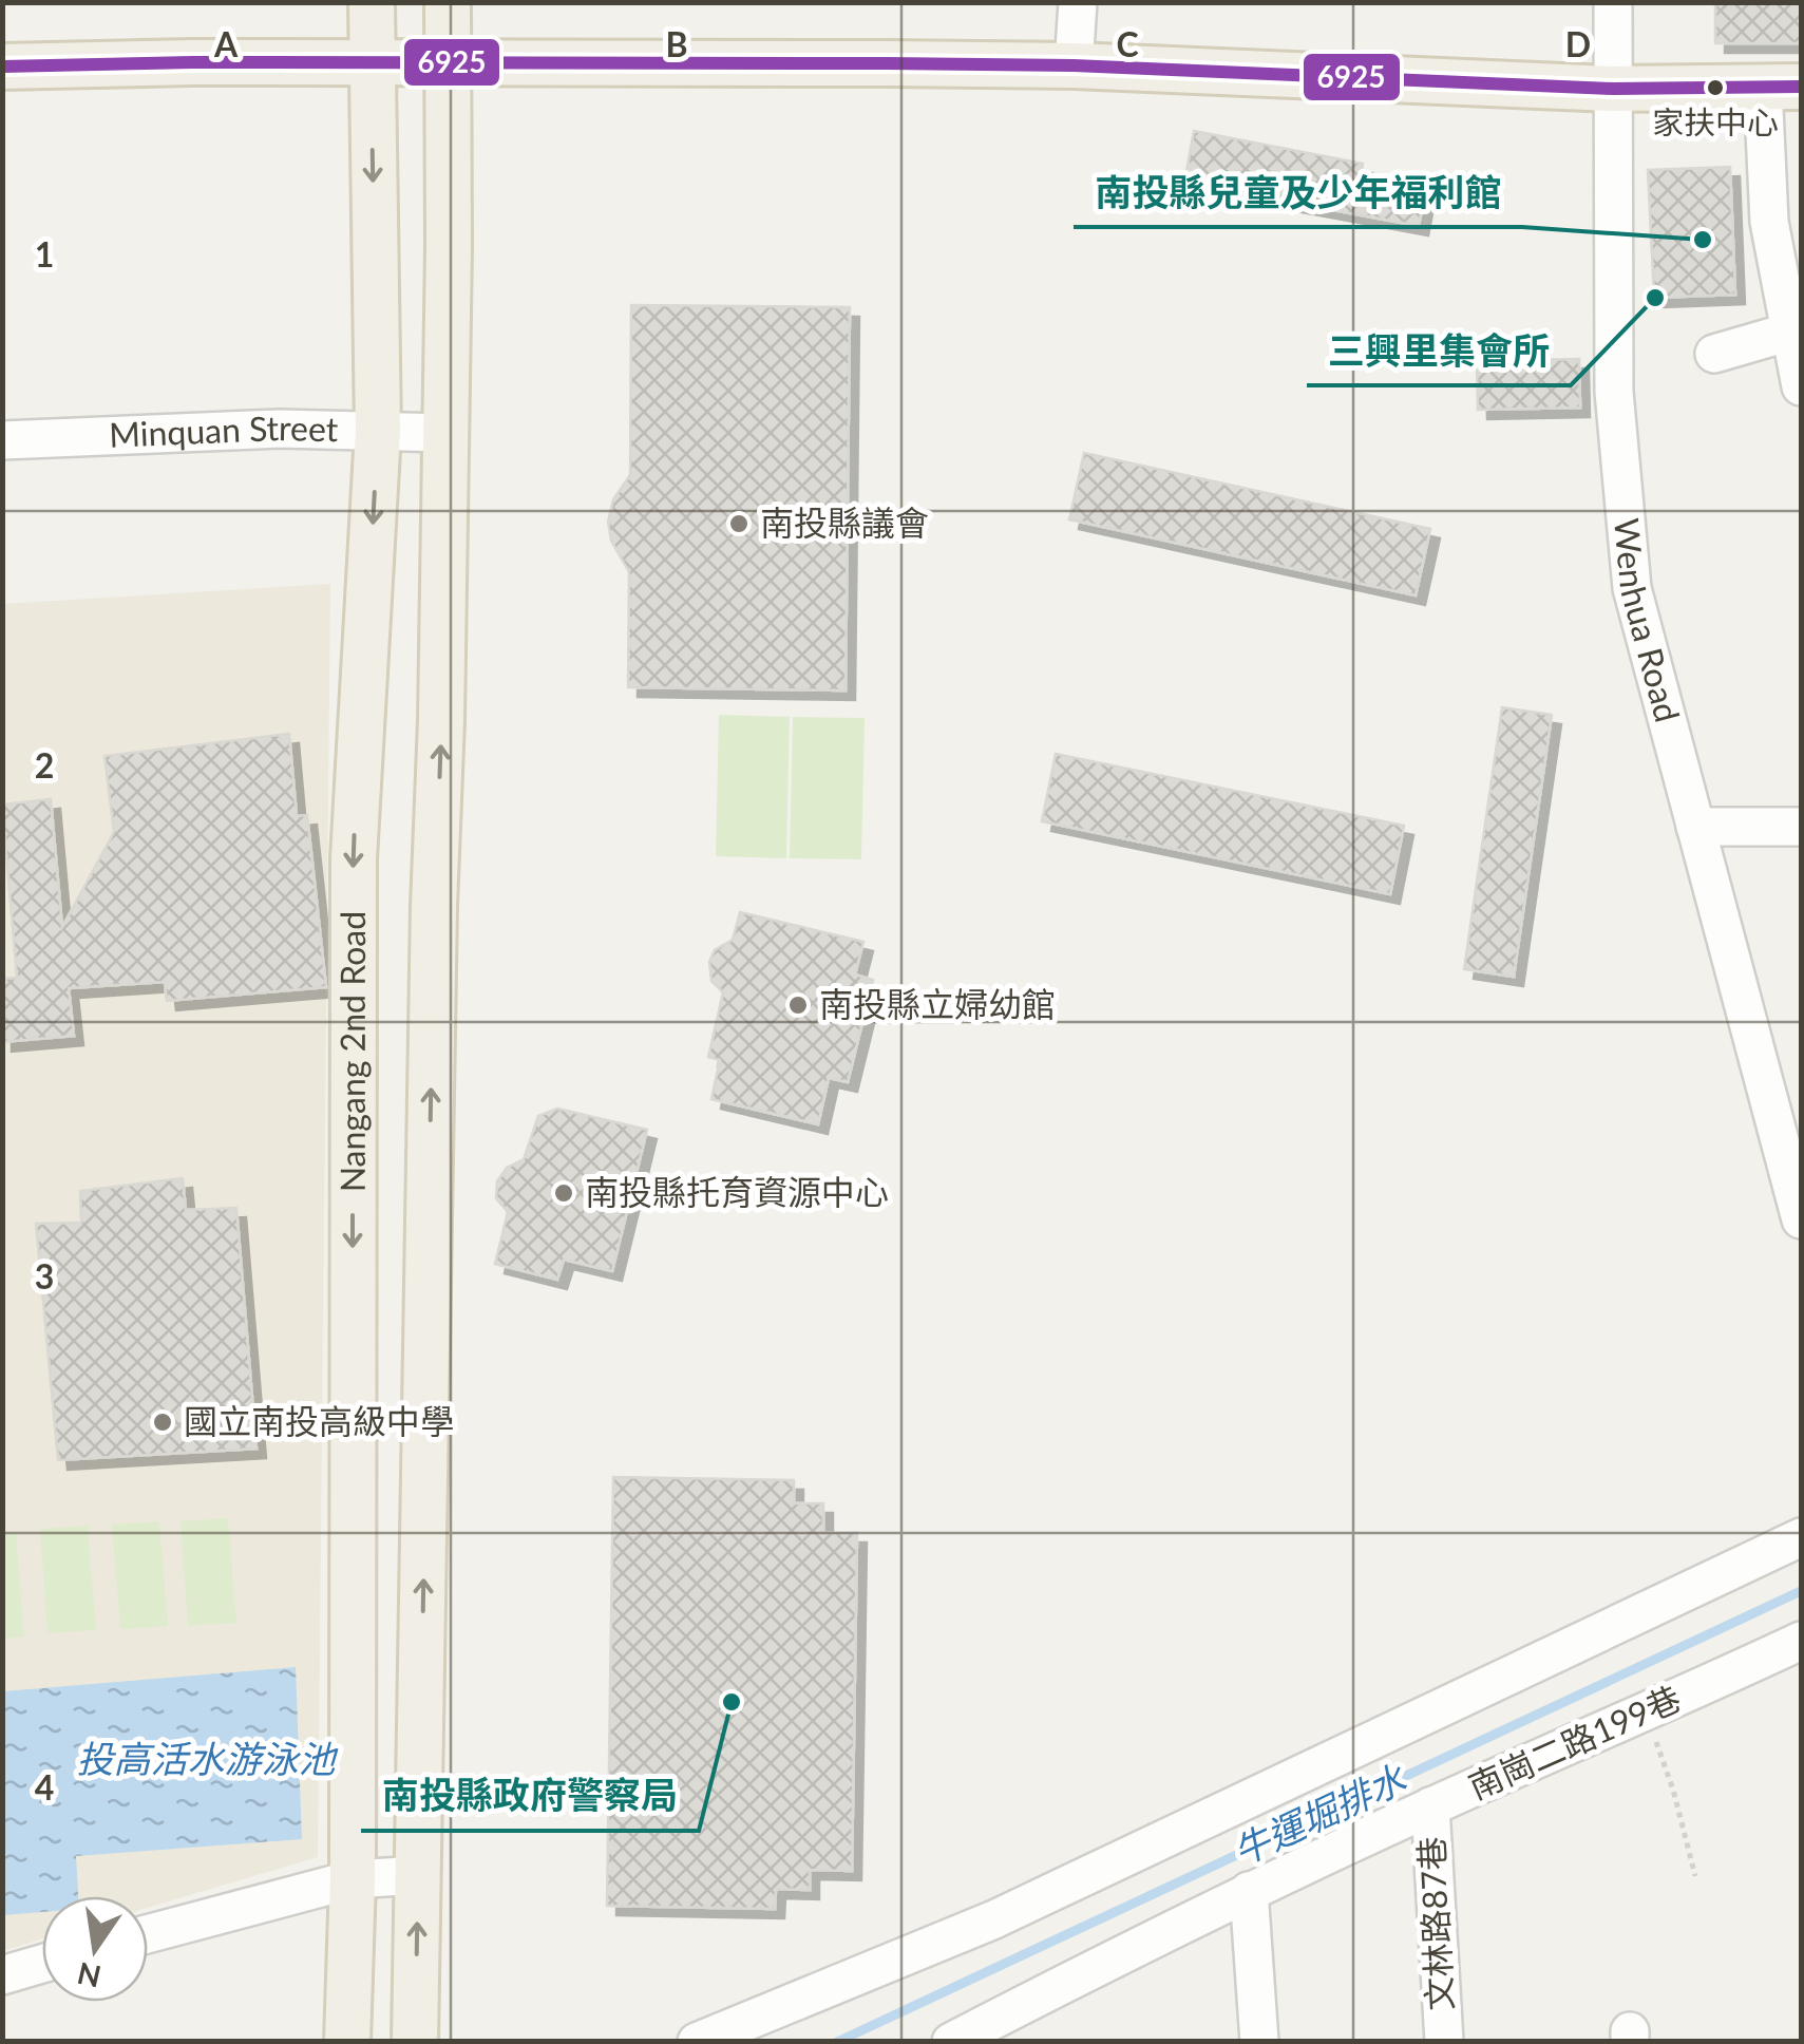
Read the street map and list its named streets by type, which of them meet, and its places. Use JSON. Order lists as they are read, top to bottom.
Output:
{
  "streets": {
    "main road": ["Nangang 2nd Road"],
    "street": [
      "Minquan Street",
      "Wenhua Road",
      "南崗二路199巷",
      "文林路87巷"
    ]
  },
  "crossings": [
    ["Minquan Street", "Nangang 2nd Road"],
    ["南崗二路199巷", "文林路87巷"]
  ],
  "water": ["投高活水游泳池", "牛運堀排水"],
  "places": [
    "家扶中心",
    "南投縣兒童及少年福利館",
    "三興里集會所",
    "南投縣議會",
    "南投縣立婦幼館",
    "南投縣托育資源中心",
    "國立南投高級中學",
    "南投縣政府警察局"
  ],
  "lines": ["transit line 6925"],
  "north": "bottom",
  "grid": {
    "columns": [
      "A",
      "B",
      "C",
      "D"
    ],
    "rows": [
      "1",
      "2",
      "3",
      "4"
    ]
  }
}
